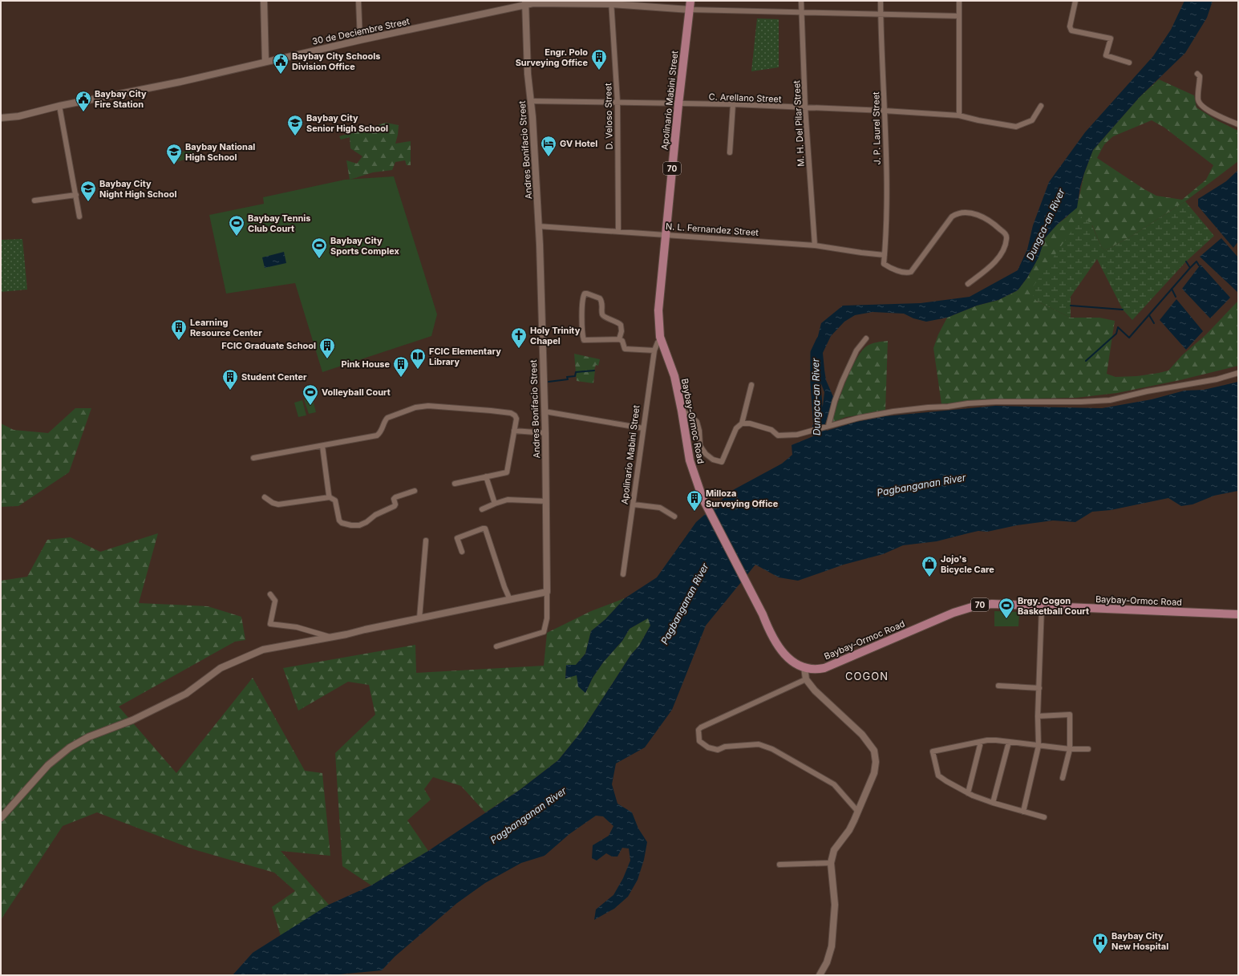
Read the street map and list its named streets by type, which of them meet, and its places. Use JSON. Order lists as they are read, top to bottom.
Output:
{
  "streets": {
    "main road": ["Apolinario Mabini Street", "70", "Baybay-Ormoc Road"],
    "street": [
      "30 de Deciembre Street",
      "C. Arellano Street",
      "D. Veloso Street",
      "M. H. Del Pilar Street",
      "J. P. Laurel Street",
      "Andres Bonifacio Street",
      "N. L. Fernandez Street"
    ]
  },
  "crossings": [
    ["30 de Deciembre Street", "Apolinario Mabini Street"],
    ["30 de Deciembre Street", "D. Veloso Street"],
    ["30 de Deciembre Street", "Andres Bonifacio Street"],
    ["C. Arellano Street", "Apolinario Mabini Street"],
    ["C. Arellano Street", "D. Veloso Street"],
    ["C. Arellano Street", "M. H. Del Pilar Street"],
    ["C. Arellano Street", "J. P. Laurel Street"],
    ["C. Arellano Street", "Andres Bonifacio Street"],
    ["Apolinario Mabini Street", "N. L. Fernandez Street"],
    ["Apolinario Mabini Street", "Baybay-Ormoc Road"],
    ["D. Veloso Street", "N. L. Fernandez Street"],
    ["M. H. Del Pilar Street", "N. L. Fernandez Street"],
    ["J. P. Laurel Street", "N. L. Fernandez Street"],
    ["Andres Bonifacio Street", "N. L. Fernandez Street"]
  ],
  "districts": ["COGON"],
  "water": ["Dungca-an River", "Pagbanganan River"],
  "places": {
    "building": [
      "Engr. Polo Surveying Office",
      "Learning Resource Center",
      "FCIC Graduate School",
      "Pink House",
      "Student Center",
      "Milloza Surveying Office"
    ],
    "public building": ["Baybay City Schools Division Office", "Baybay City Fire Station"],
    "school or university": ["Baybay City Senior High School", "Baybay National High School", "Baybay City Night High School"],
    "hotel": ["GV Hotel"],
    "sports": [
      "Baybay Tennis Club Court",
      "Baybay City Sports Complex",
      "Volleyball Court",
      "Brgy. Cogon Basketball Court"
    ],
    "church": ["Holy Trinity Chapel"],
    "library": ["FCIC Elementary Library"],
    "shop": ["Jojo's Bicycle Care"],
    "hospital": ["Baybay City New Hospital"]
  }
}
